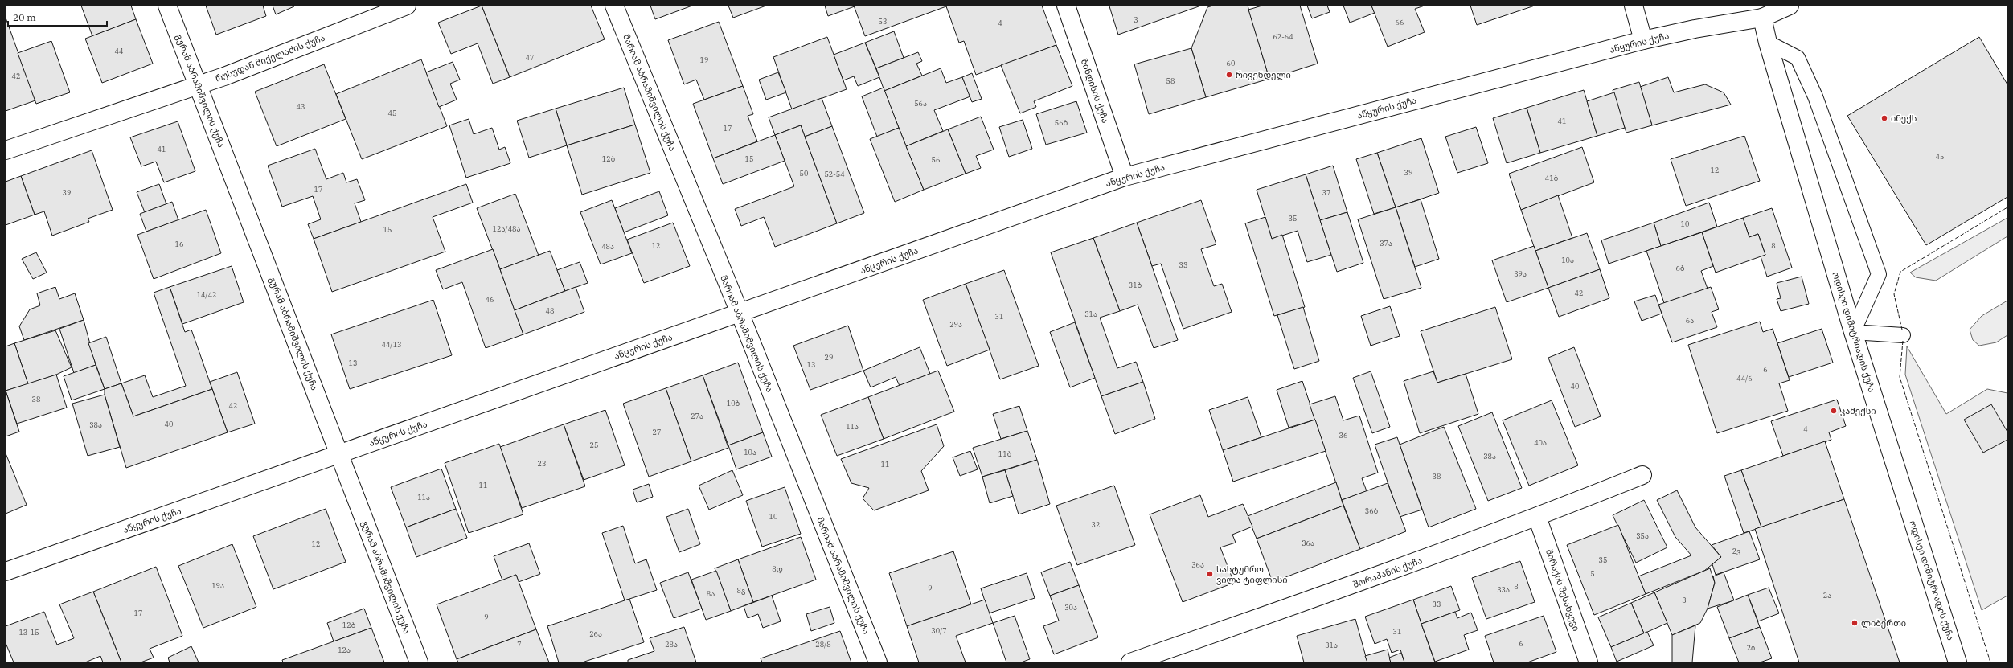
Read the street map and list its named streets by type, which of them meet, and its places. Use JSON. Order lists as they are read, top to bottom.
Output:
{
  "streets": {
    "street": [
      "აწყურის ქუჩა",
      "რუსუდან მიქელაძის ქუჩა",
      "გურამ აბრამიშვილის ქუჩა",
      "ზინდისის ქუჩა",
      "მარიამ აბრამიშვილის ქუჩა",
      "ოდისეი დიმიტრიადის ქუჩა",
      "შორაპანის ქუჩა",
      "შირაქის შესახვევი"
    ]
  },
  "crossings": [
    ["აწყურის ქუჩა", "გურამ აბრამიშვილის ქუჩა"],
    ["აწყურის ქუჩა", "ზინდისის ქუჩა"],
    ["აწყურის ქუჩა", "მარიამ აბრამიშვილის ქუჩა"],
    ["აწყურის ქუჩა", "ოდისეი დიმიტრიადის ქუჩა"],
    ["რუსუდან მიქელაძის ქუჩა", "გურამ აბრამიშვილის ქუჩა"],
    ["შორაპანის ქუჩა", "შირაქის შესახვევი"]
  ],
  "places": [
    "რივენდელი",
    "ინექს",
    "კამექსი",
    "სასტუმრო ვილა ტიფლისი",
    "ლიბერთი"
  ],
  "house_numbers": [
    "3",
    "53",
    "66",
    "4",
    "62-64",
    "44",
    "47",
    "19",
    "60",
    "42",
    "58",
    "56ა",
    "43",
    "45",
    "41",
    "56ბ",
    "17",
    "41",
    "45",
    "12ბ",
    "15",
    "56",
    "12",
    "39",
    "50",
    "52-54",
    "41ბ",
    "17",
    "39",
    "37",
    "35",
    "10",
    "12ა/48ა",
    "15",
    "37ა",
    "16",
    "12",
    "8",
    "48ა",
    "10ა",
    "33",
    "6ბ",
    "39ა",
    "31ბ",
    "42",
    "14/42",
    "46",
    "48",
    "31ა",
    "31",
    "6ა",
    "29ა",
    "44/13",
    "29",
    "13",
    "13",
    "6",
    "44/6",
    "40",
    "38",
    "10ბ",
    "42",
    "27ა",
    "40",
    "38ა",
    "11ა",
    "4",
    "27",
    "36",
    "40ა",
    "25",
    "10ა",
    "11ბ",
    "38ა",
    "23",
    "11",
    "38",
    "11",
    "11ა",
    "36ბ",
    "10",
    "32",
    "35ა",
    "36ა",
    "12",
    "2ვ",
    "35",
    "36ა",
    "8დ",
    "5",
    "19ა",
    "8",
    "9",
    "33ა",
    "8გ",
    "8ა",
    "2ა",
    "3",
    "33",
    "30ა",
    "17",
    "9",
    "12ბ",
    "30/7",
    "31",
    "13-15",
    "26ა",
    "6",
    "7",
    "28ა",
    "28/8",
    "31ა",
    "2ი",
    "12ა"
  ],
  "scale_bar": "20 m"
}
